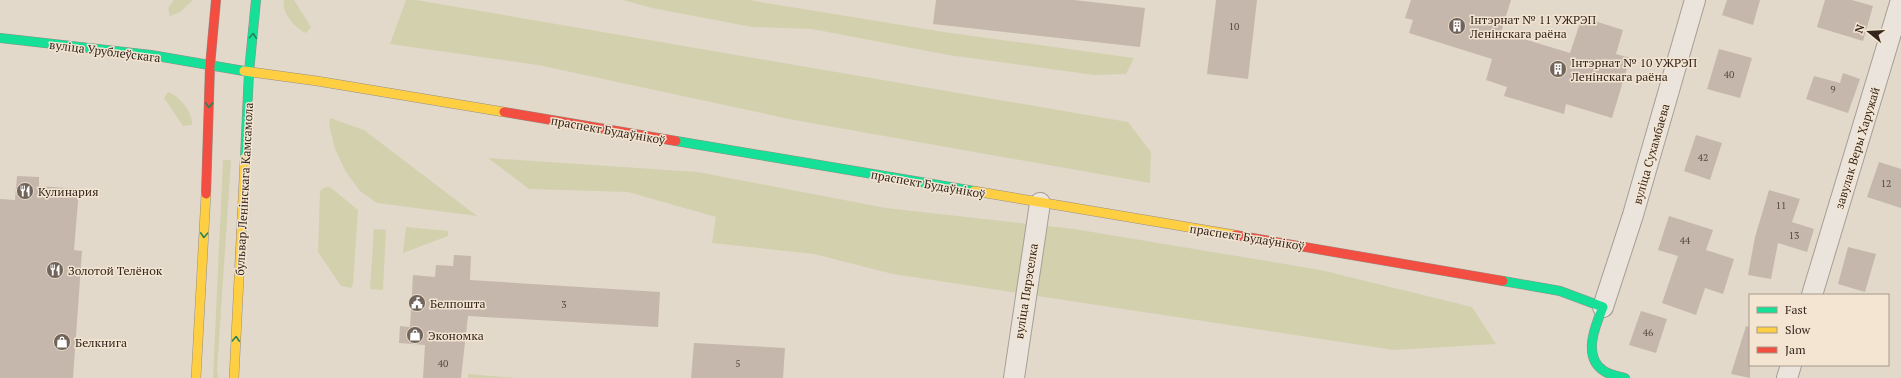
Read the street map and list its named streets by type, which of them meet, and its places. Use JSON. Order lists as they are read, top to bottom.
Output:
{
  "streets": {
    "street": [
      "вуліца Урублеўскага",
      "праспект Будаўнікоў",
      "завулак Веры Харужай",
      "вуліца Сухамбаева",
      "бульвар Ленінскага Камсамола",
      "вуліца Пярэселка"
    ]
  },
  "crossings": [
    ["вуліца Урублеўскага", "праспект Будаўнікоў"],
    ["вуліца Урублеўскага", "бульвар Ленінскага Камсамола"],
    ["праспект Будаўнікоў", "вуліца Сухамбаева"],
    ["праспект Будаўнікоў", "бульвар Ленінскага Камсамола"],
    ["праспект Будаўнікоў", "вуліца Пярэселка"]
  ],
  "places": {
    "building": ["Інтэрнат № 11 УЖРЭП Ленінскага раёна", "Інтэрнат № 10 УЖРЭП Ленінскага раёна"],
    "restaurant": ["Кулинария", "Золотой Телёнок"],
    "public building": ["Белпошта"],
    "shop": ["Экономка", "Белкнига"]
  },
  "house_numbers": [
    "10",
    "40",
    "9",
    "42",
    "12",
    "11",
    "13",
    "44",
    "3",
    "46",
    "40",
    "5"
  ],
  "legend": ["Fast", "Slow", "Jam"],
  "north": "left"
}
